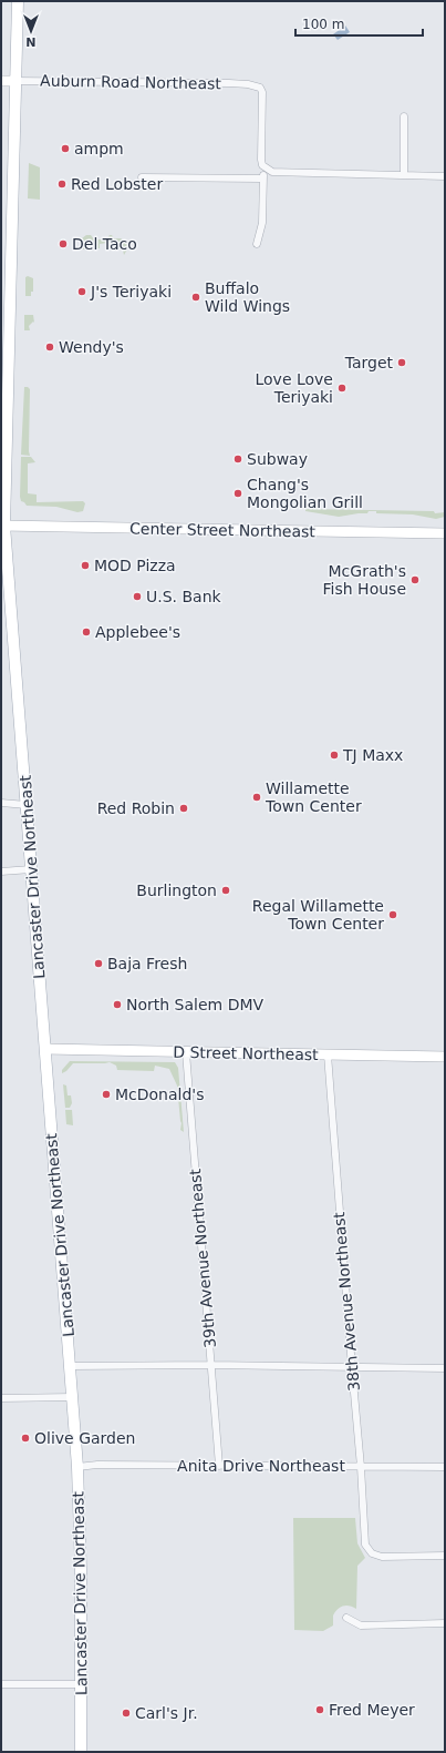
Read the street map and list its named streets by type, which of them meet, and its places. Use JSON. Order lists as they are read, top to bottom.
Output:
{
  "streets": {
    "main road": [
      "Auburn Road Northeast",
      "Center Street Northeast",
      "Lancaster Drive Northeast",
      "D Street Northeast"
    ],
    "street": ["39th Avenue Northeast", "38th Avenue Northeast", "Anita Drive Northeast"]
  },
  "crossings": [
    ["Auburn Road Northeast", "Lancaster Drive Northeast"],
    ["Center Street Northeast", "Lancaster Drive Northeast"],
    ["Lancaster Drive Northeast", "D Street Northeast"],
    ["Lancaster Drive Northeast", "Anita Drive Northeast"],
    ["D Street Northeast", "39th Avenue Northeast"],
    ["D Street Northeast", "38th Avenue Northeast"],
    ["39th Avenue Northeast", "Anita Drive Northeast"],
    ["38th Avenue Northeast", "Anita Drive Northeast"]
  ],
  "places": [
    "ampm",
    "Red Lobster",
    "Del Taco",
    "J's Teriyaki",
    "Buffalo Wild Wings",
    "Wendy's",
    "Target",
    "Love Love Teriyaki",
    "Subway",
    "Chang's Mongolian Grill",
    "MOD Pizza",
    "McGrath's Fish House",
    "U.S. Bank",
    "Applebee's",
    "TJ Maxx",
    "Willamette Town Center",
    "Red Robin",
    "Burlington",
    "Regal Willamette Town Center",
    "Baja Fresh",
    "North Salem DMV",
    "McDonald's",
    "Olive Garden",
    "Fred Meyer",
    "Carl's Jr."
  ],
  "scale_bar": "100 m",
  "north": "bottom"
}
